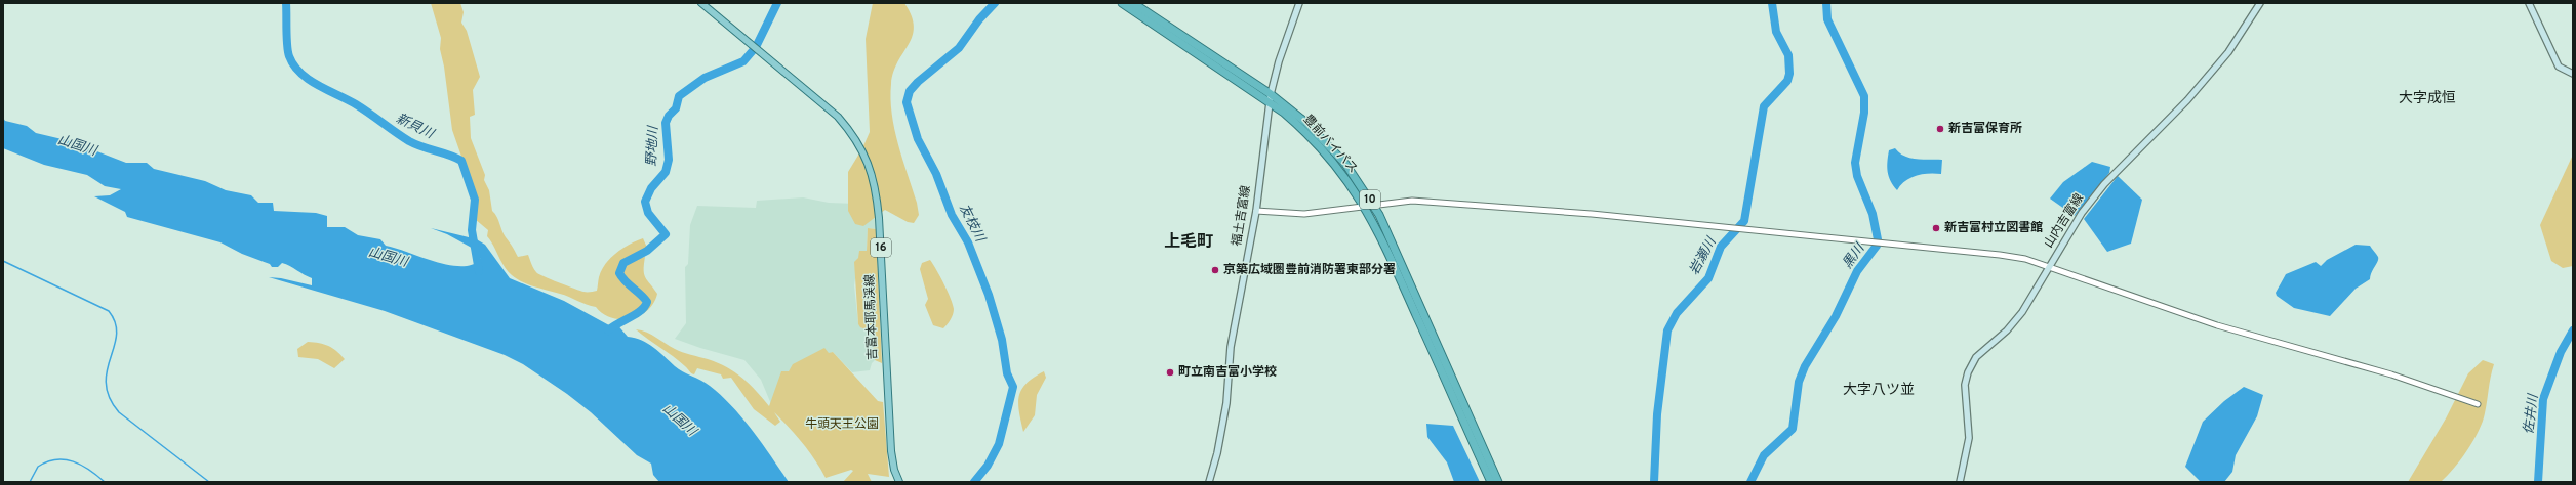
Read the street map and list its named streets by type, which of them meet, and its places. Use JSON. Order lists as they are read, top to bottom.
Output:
{
  "streets": {
    "highway": ["豊前バイパス", "10"],
    "main road": [
      "福土吉富線",
      "山内吉富線",
      "16",
      "吉富本耶馬渓線"
    ]
  },
  "crossings": [
    ["豊前バイパス", "福土吉富線"]
  ],
  "districts": ["大字成恒", "上毛町", "大字八ツ並"],
  "water": [
    "新貝川",
    "山国川",
    "野地川",
    "友枝川",
    "岩瀬川",
    "黒川",
    "佐井川"
  ],
  "parks": ["牛頭天王公園"],
  "places": [
    "新吉富保育所",
    "新吉富村立図書館",
    "京築広域圏豊前消防署東部分署",
    "町立南吉富小学校"
  ]
}
